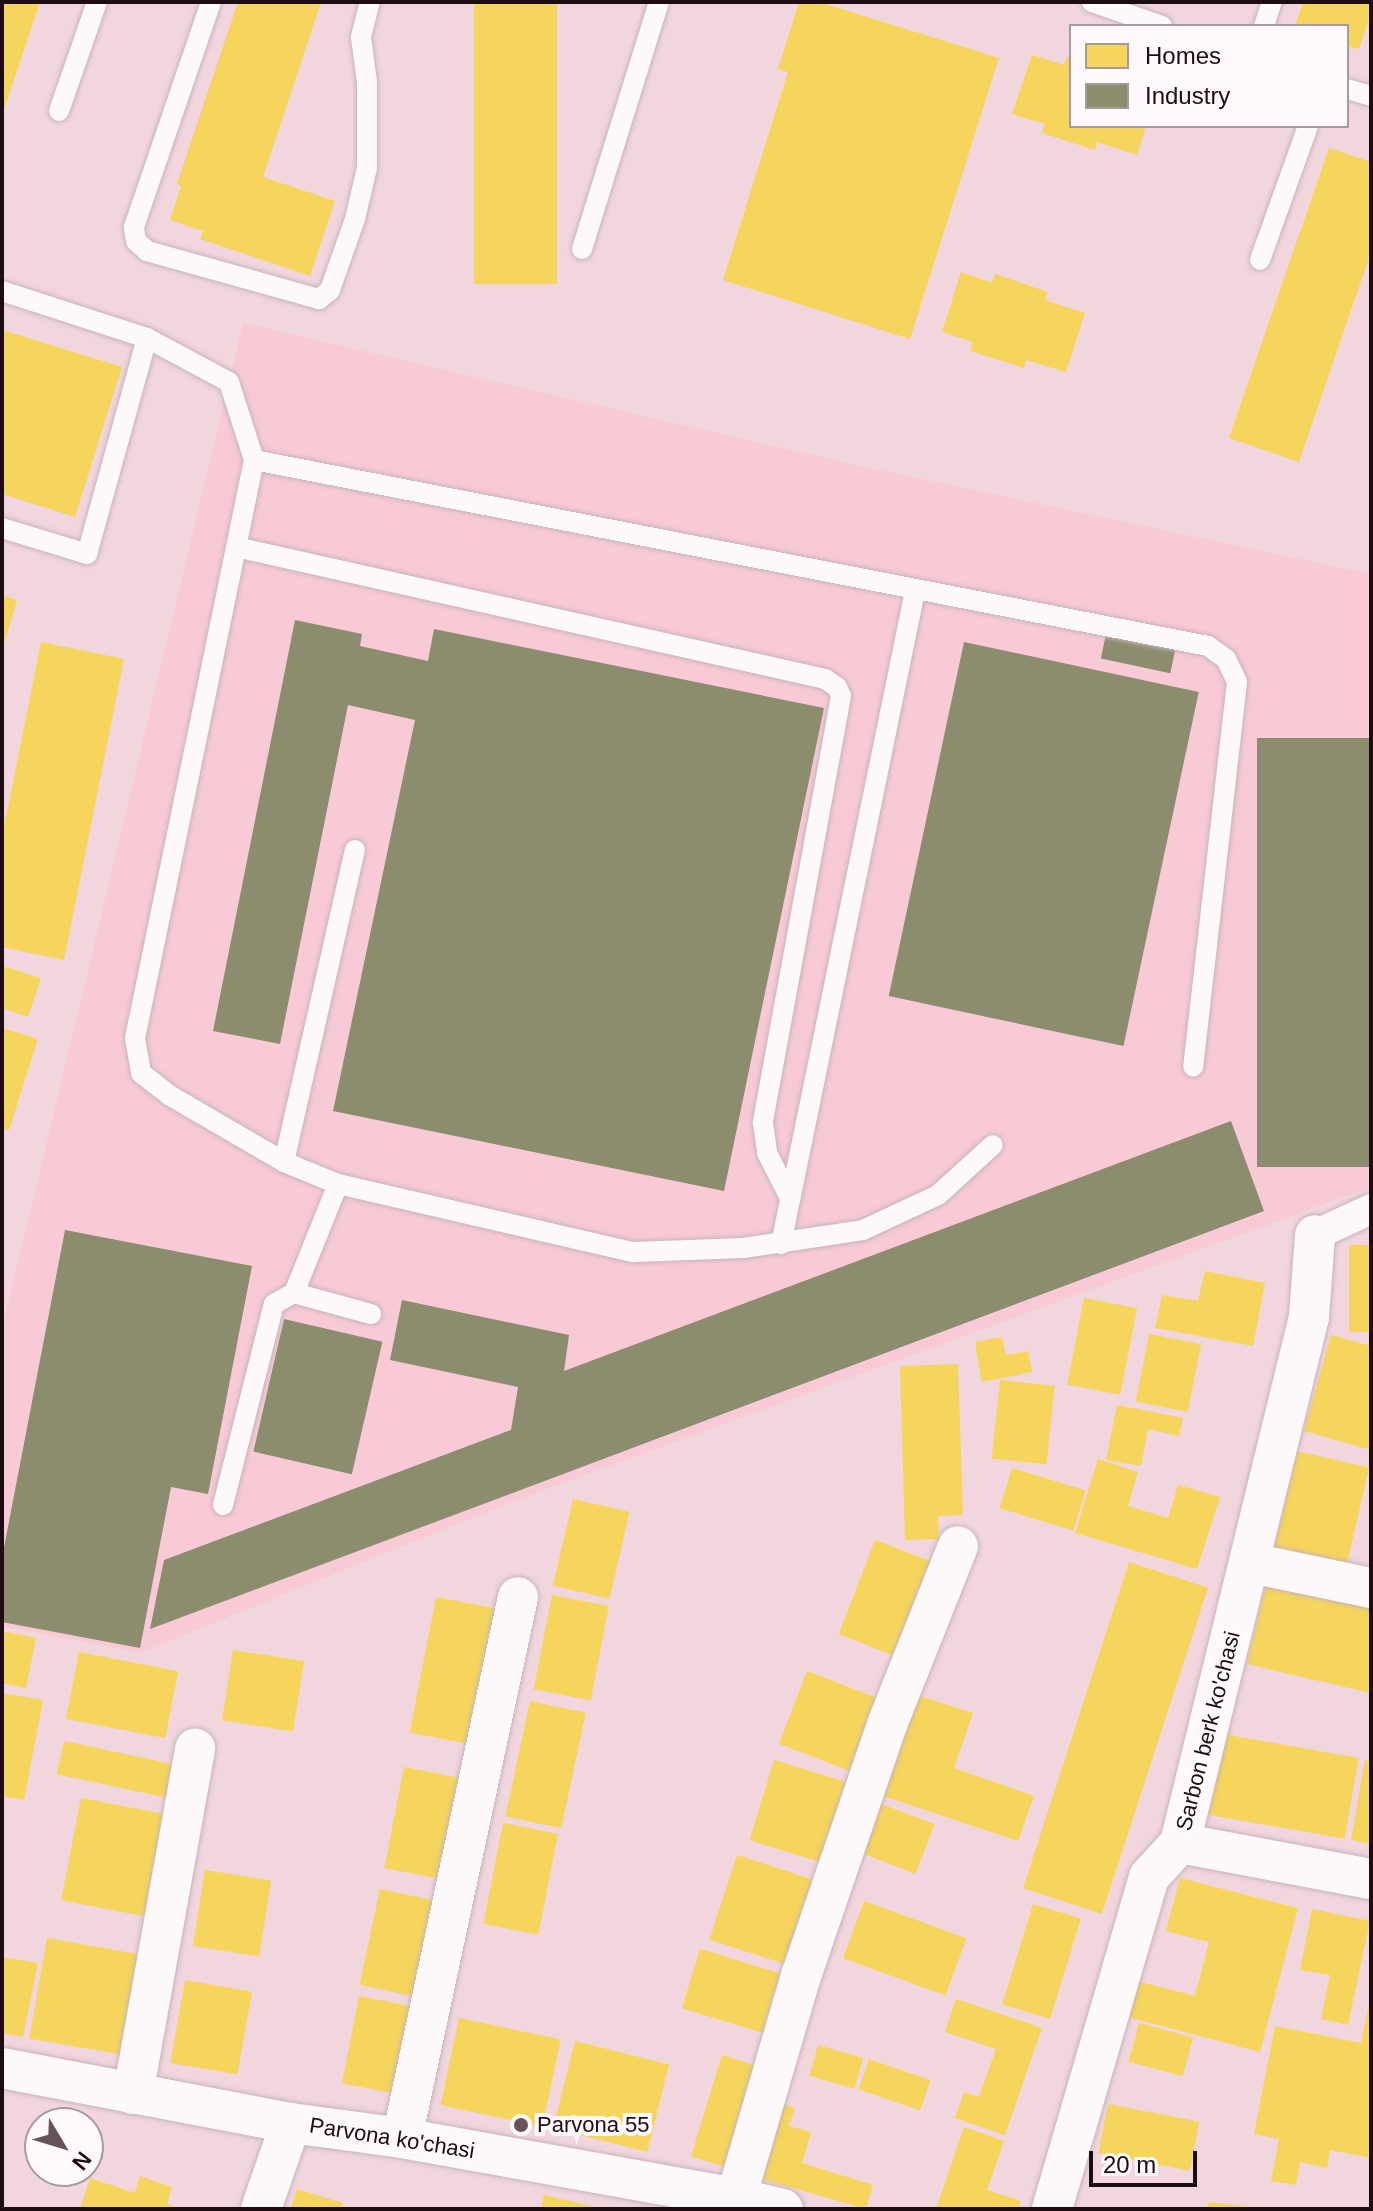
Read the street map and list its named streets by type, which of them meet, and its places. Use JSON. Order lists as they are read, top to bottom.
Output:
{
  "streets": {
    "street": ["Sarbon berk ko'chasi", "Parvona ko'chasi"]
  },
  "places": ["Parvona 55"],
  "legend": ["Homes", "Industry"],
  "scale_bar": "20 m",
  "north": "bottom right"
}
